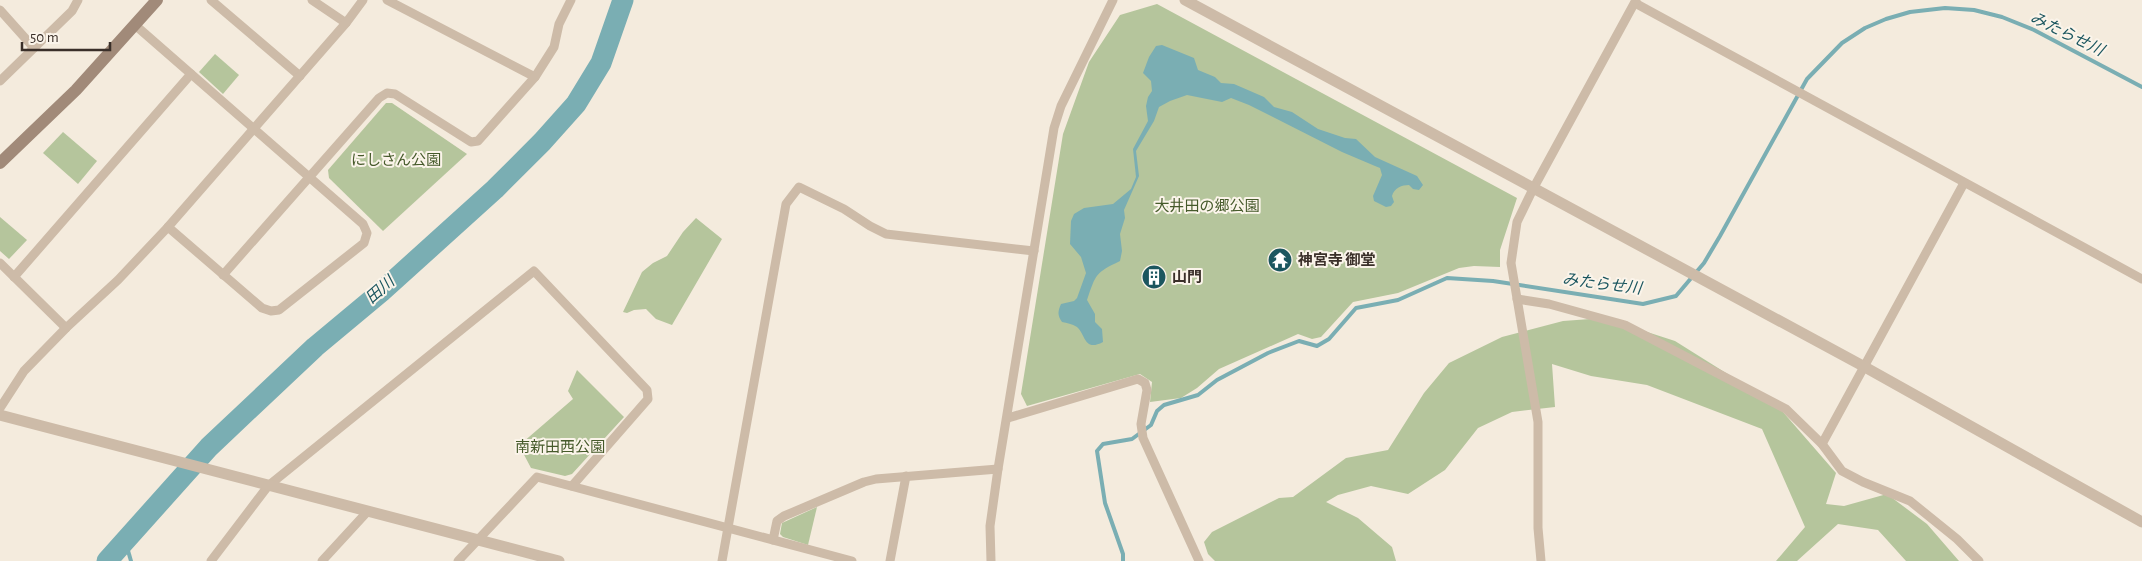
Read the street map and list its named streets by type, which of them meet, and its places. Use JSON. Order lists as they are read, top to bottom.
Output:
{
  "water": ["みたらせ川", "田川"],
  "parks": ["にしさん公園", "大井田の郷公園", "南新田西公園"],
  "places": {
    "temple": ["神宮寺 御堂"],
    "building": ["山門"]
  },
  "scale_bar": "50 m"
}
